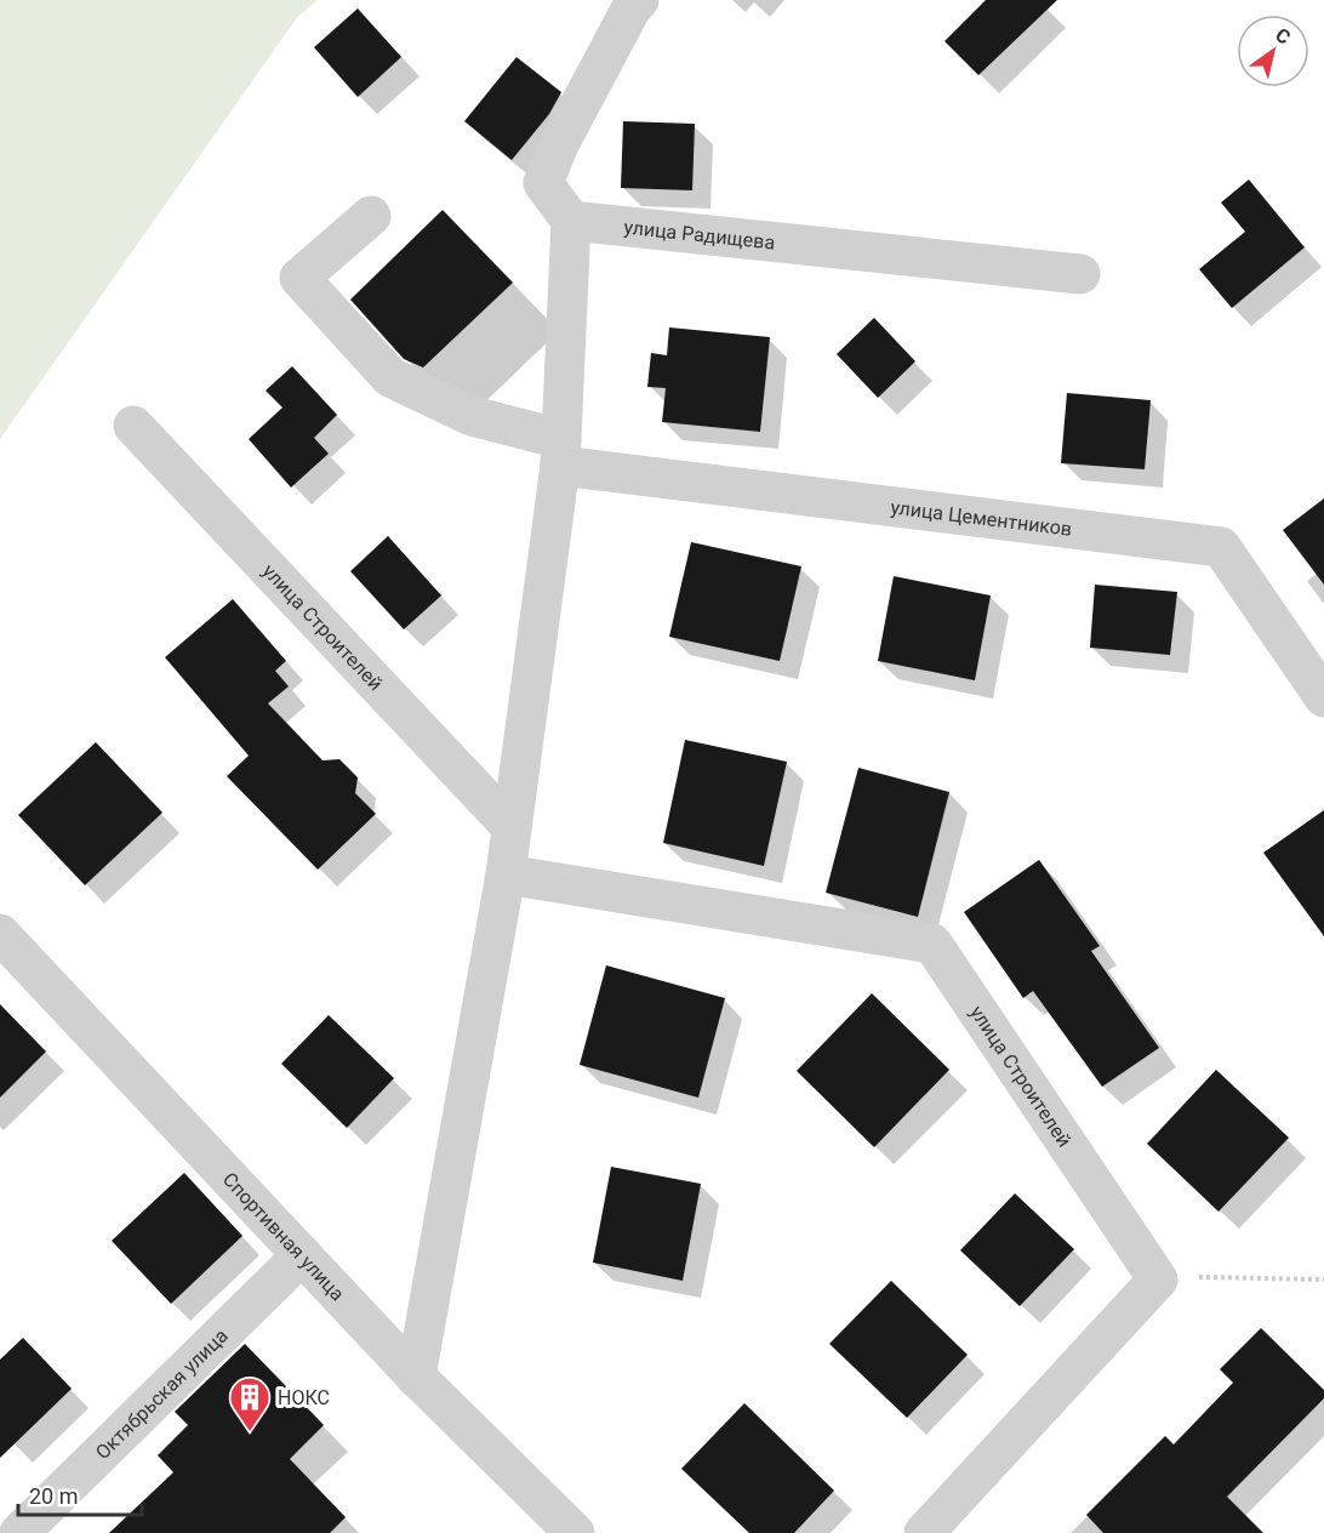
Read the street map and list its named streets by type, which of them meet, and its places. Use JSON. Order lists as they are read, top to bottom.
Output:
{
  "streets": {
    "street": [
      "улица Радищева",
      "улица Цементников",
      "улица Строителей",
      "Спортивная улица",
      "Октябрьская улица"
    ]
  },
  "crossings": [
    ["Спортивная улица", "Октябрьская улица"]
  ],
  "places": {
    "building": ["НОКС"]
  },
  "scale_bar": "20 m",
  "north": "top right"
}
